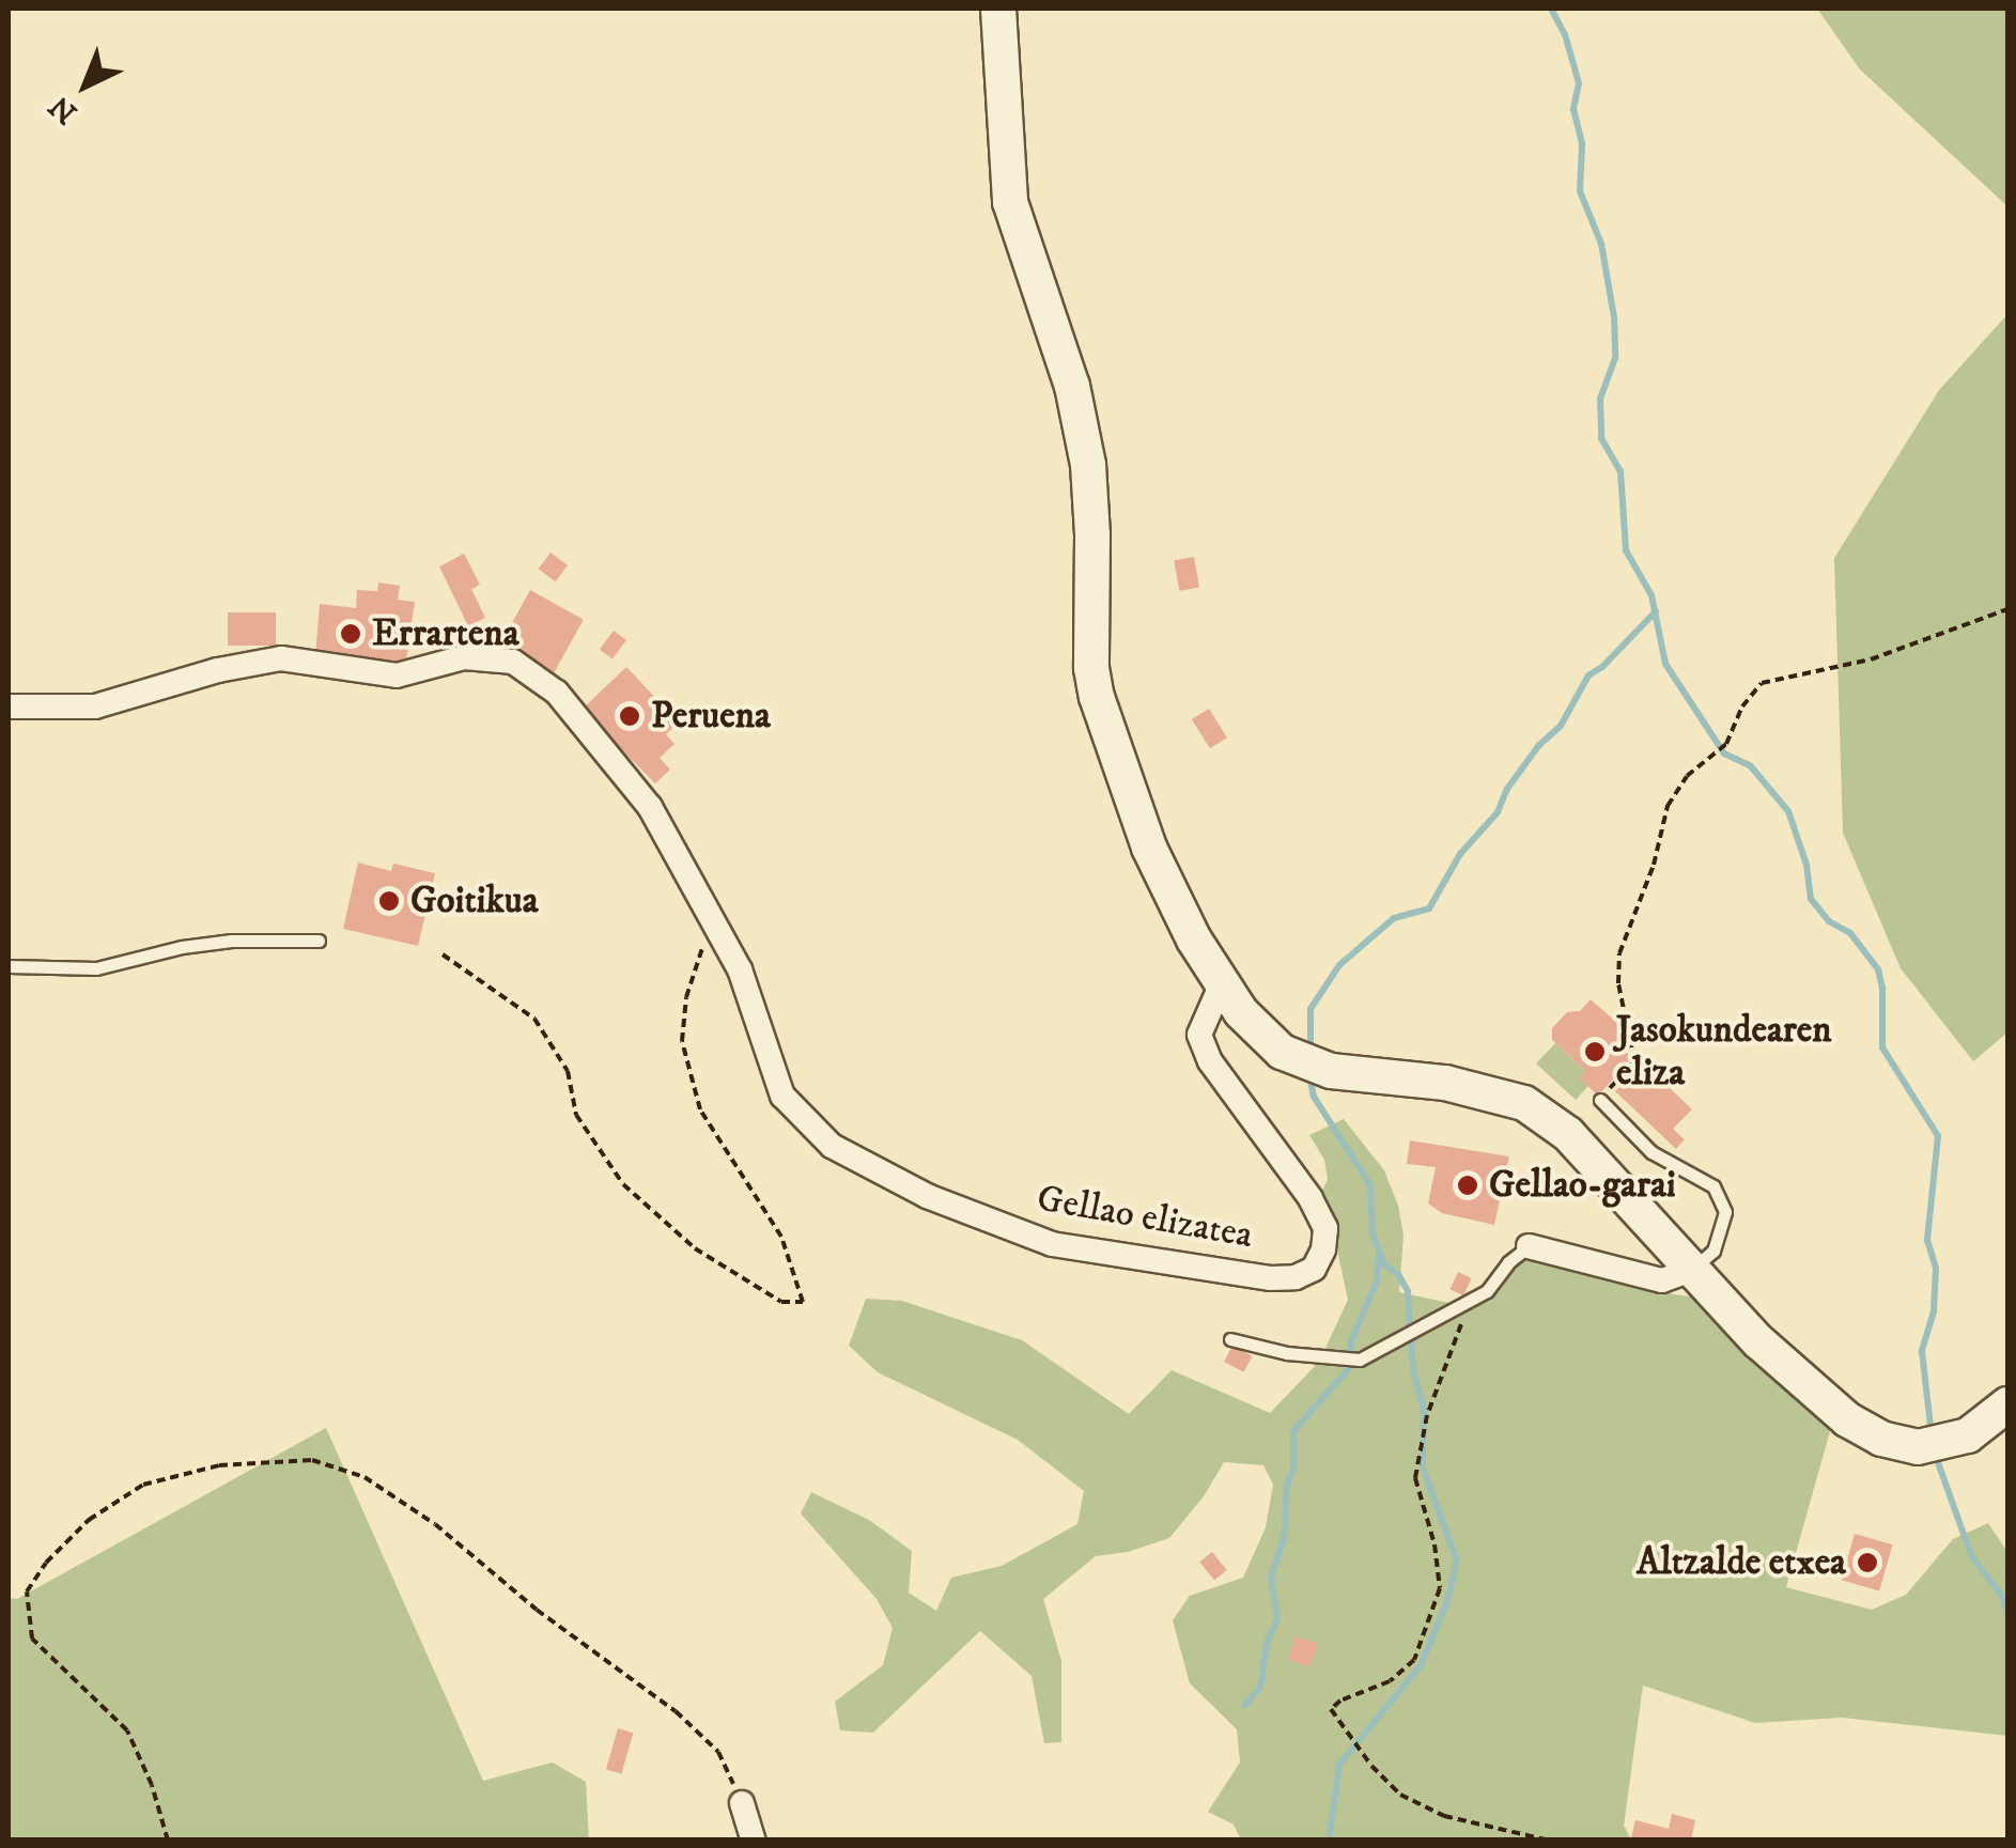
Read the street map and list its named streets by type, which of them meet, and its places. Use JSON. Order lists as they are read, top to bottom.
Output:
{
  "streets": {
    "street": ["Gellao elizatea"]
  },
  "places": [
    "Errartena",
    "Peruena",
    "Goitikua",
    "Jasokundearen eliza",
    "Gellao-garai",
    "Altzalde etxea"
  ],
  "north": "bottom left"
}
